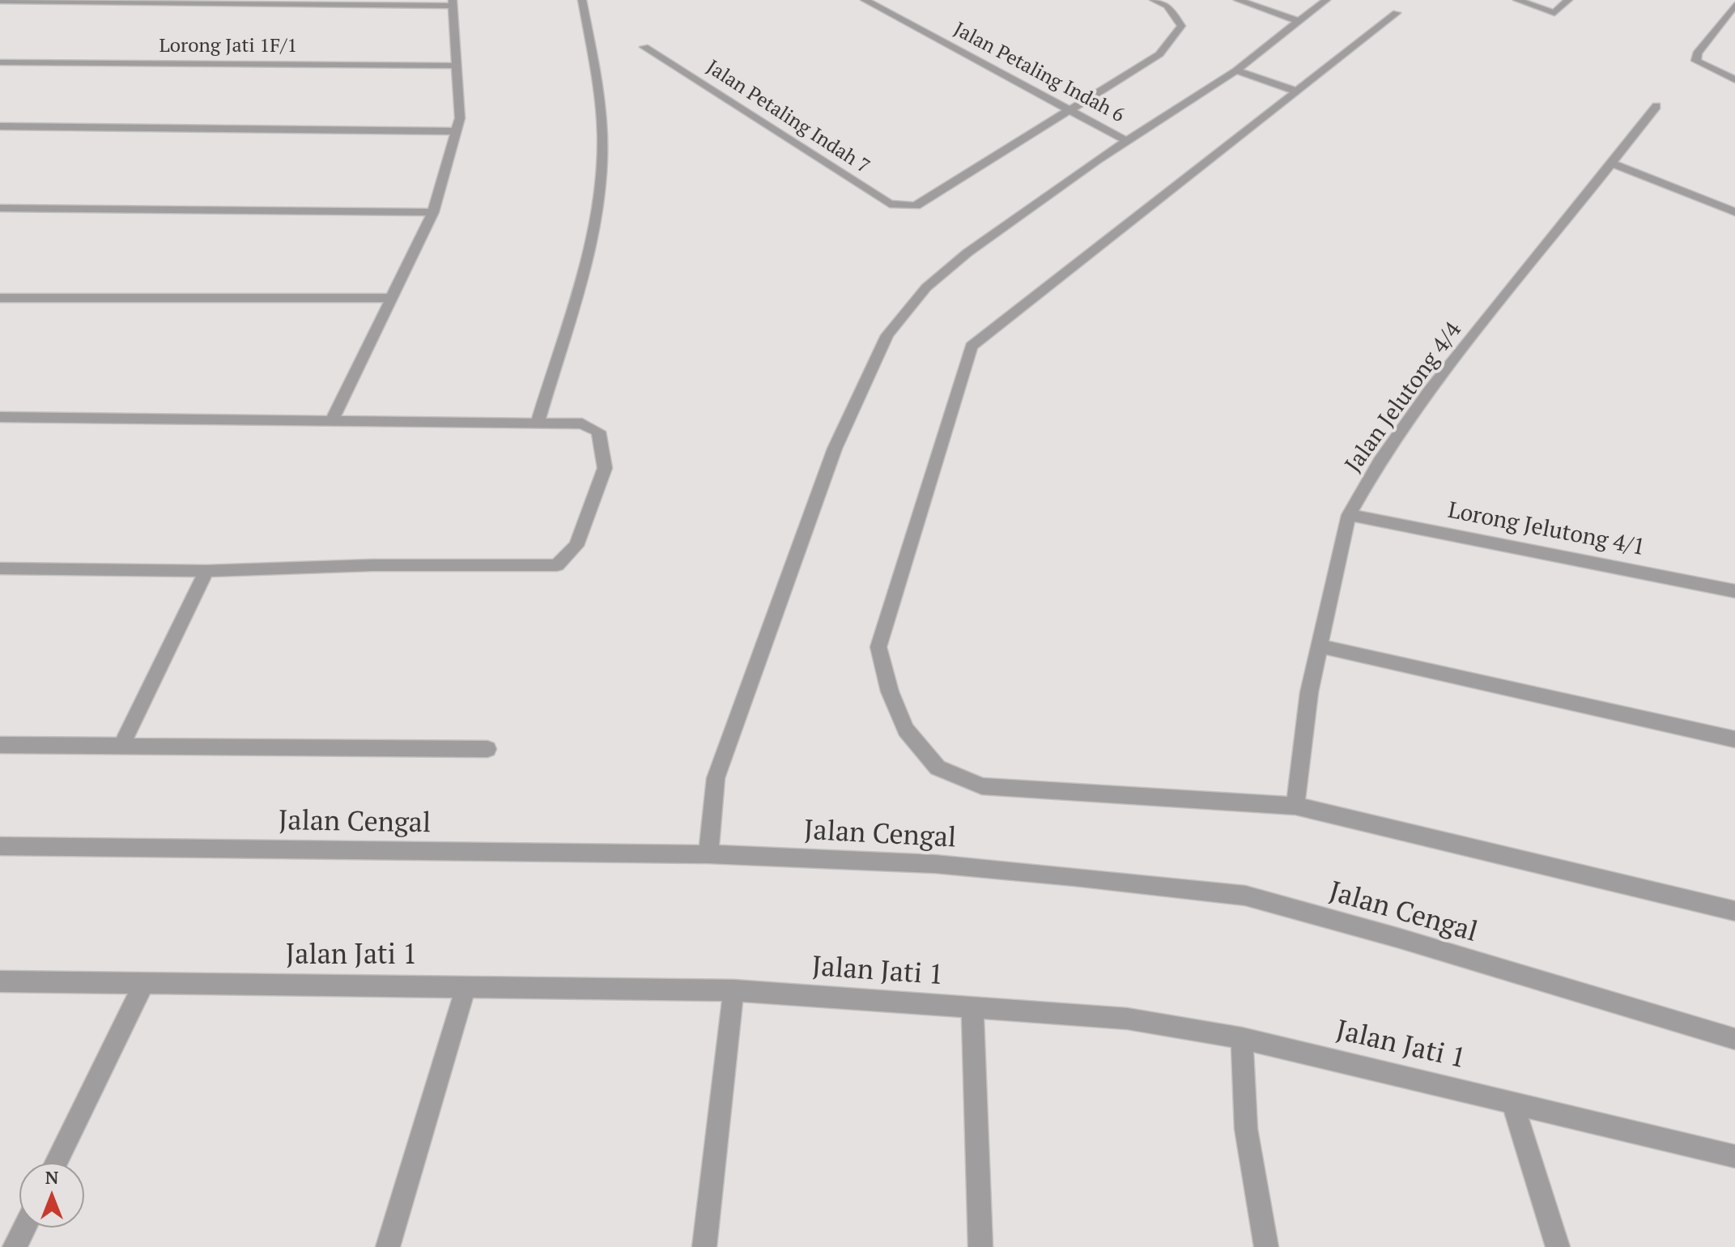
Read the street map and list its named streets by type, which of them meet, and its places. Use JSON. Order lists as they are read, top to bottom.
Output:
{
  "streets": {
    "street": [
      "Lorong Jati 1F/1",
      "Jalan Petaling Indah 6",
      "Jalan Petaling Indah 7",
      "Jalan Jelutong 4/4",
      "Lorong Jelutong 4/1",
      "Jalan Cengal",
      "Jalan Jati 1"
    ]
  },
  "crossings": [
    ["Jalan Petaling Indah 6", "Jalan Petaling Indah 7"],
    ["Jalan Jelutong 4/4", "Lorong Jelutong 4/1"]
  ],
  "north": "top"
}
